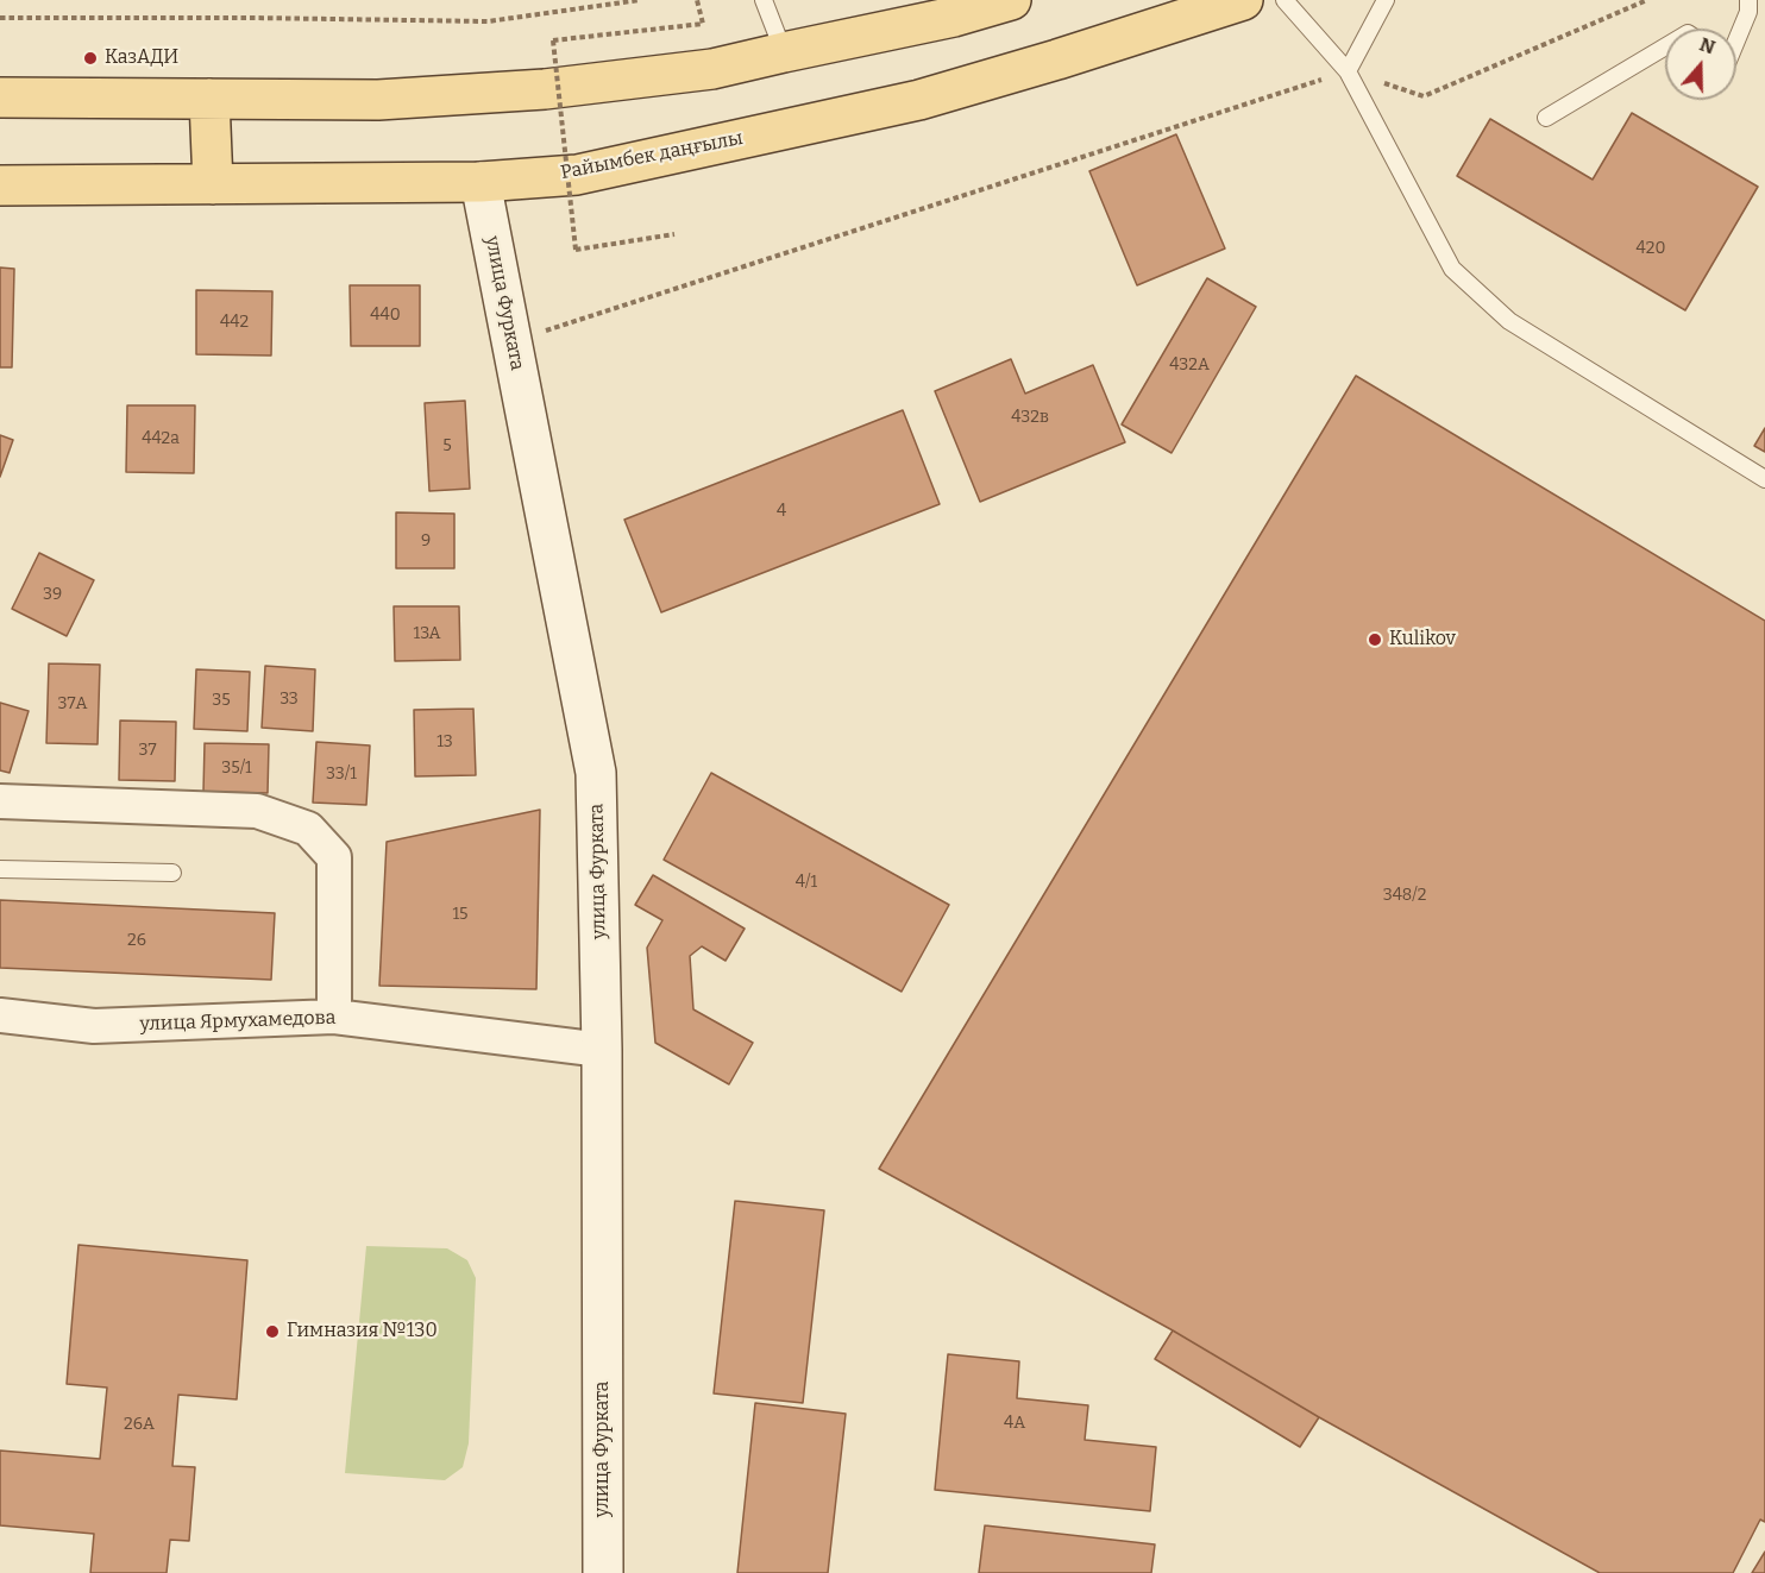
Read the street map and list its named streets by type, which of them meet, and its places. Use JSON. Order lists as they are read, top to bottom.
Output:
{
  "streets": {
    "main road": ["Райымбек даңғылы"],
    "street": ["улица Фурката", "улица Ярмухамедова"]
  },
  "crossings": [
    ["Райымбек даңғылы", "улица Фурката"],
    ["улица Фурката", "улица Ярмухамедова"]
  ],
  "places": ["КазАДИ", "Kulikov", "Гимназия №130"],
  "house_numbers": [
    "420",
    "440",
    "442",
    "432А",
    "432в",
    "442а",
    "5",
    "4",
    "9",
    "39",
    "13А",
    "33",
    "35",
    "37А",
    "13",
    "37",
    "35/1",
    "33/1",
    "4/1",
    "348/2",
    "15",
    "26",
    "4А",
    "26А"
  ],
  "north": "top"
}
